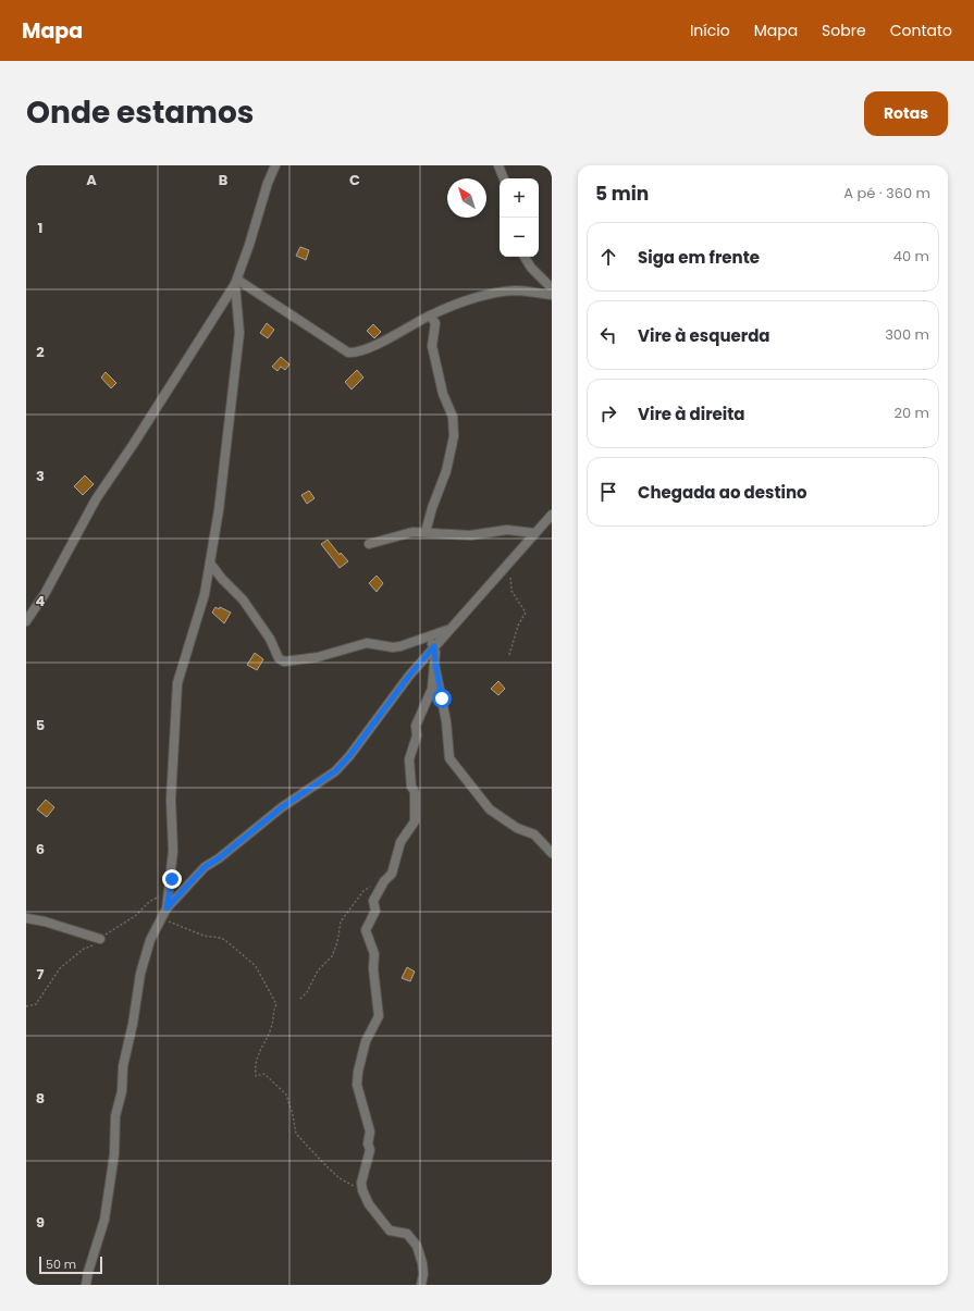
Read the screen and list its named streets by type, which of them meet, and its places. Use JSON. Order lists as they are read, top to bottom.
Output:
{
  "scale_bar": "50 m",
  "north": "top left",
  "page": {
    "header": "Mapa",
    "nav": [
      "Início",
      "Mapa",
      "Sobre",
      "Contato"
    ],
    "title": "Onde estamos",
    "buttons": "Rotas",
    "heading": ["5 min", "A pé · 360 m"],
    "map_buttons": ["+", "−"],
    "list": [
      ["Siga em frente", "40 m"],
      ["Vire à esquerda", "300 m"],
      ["Vire à direita", "20 m"],
      "Chegada ao destino"
    ],
    "scale": "50 m"
  },
  "grid": {
    "columns": ["A", "B", "C"],
    "rows": [
      "1",
      "2",
      "3",
      "4",
      "5",
      "6",
      "7",
      "8",
      "9"
    ]
  }
}
